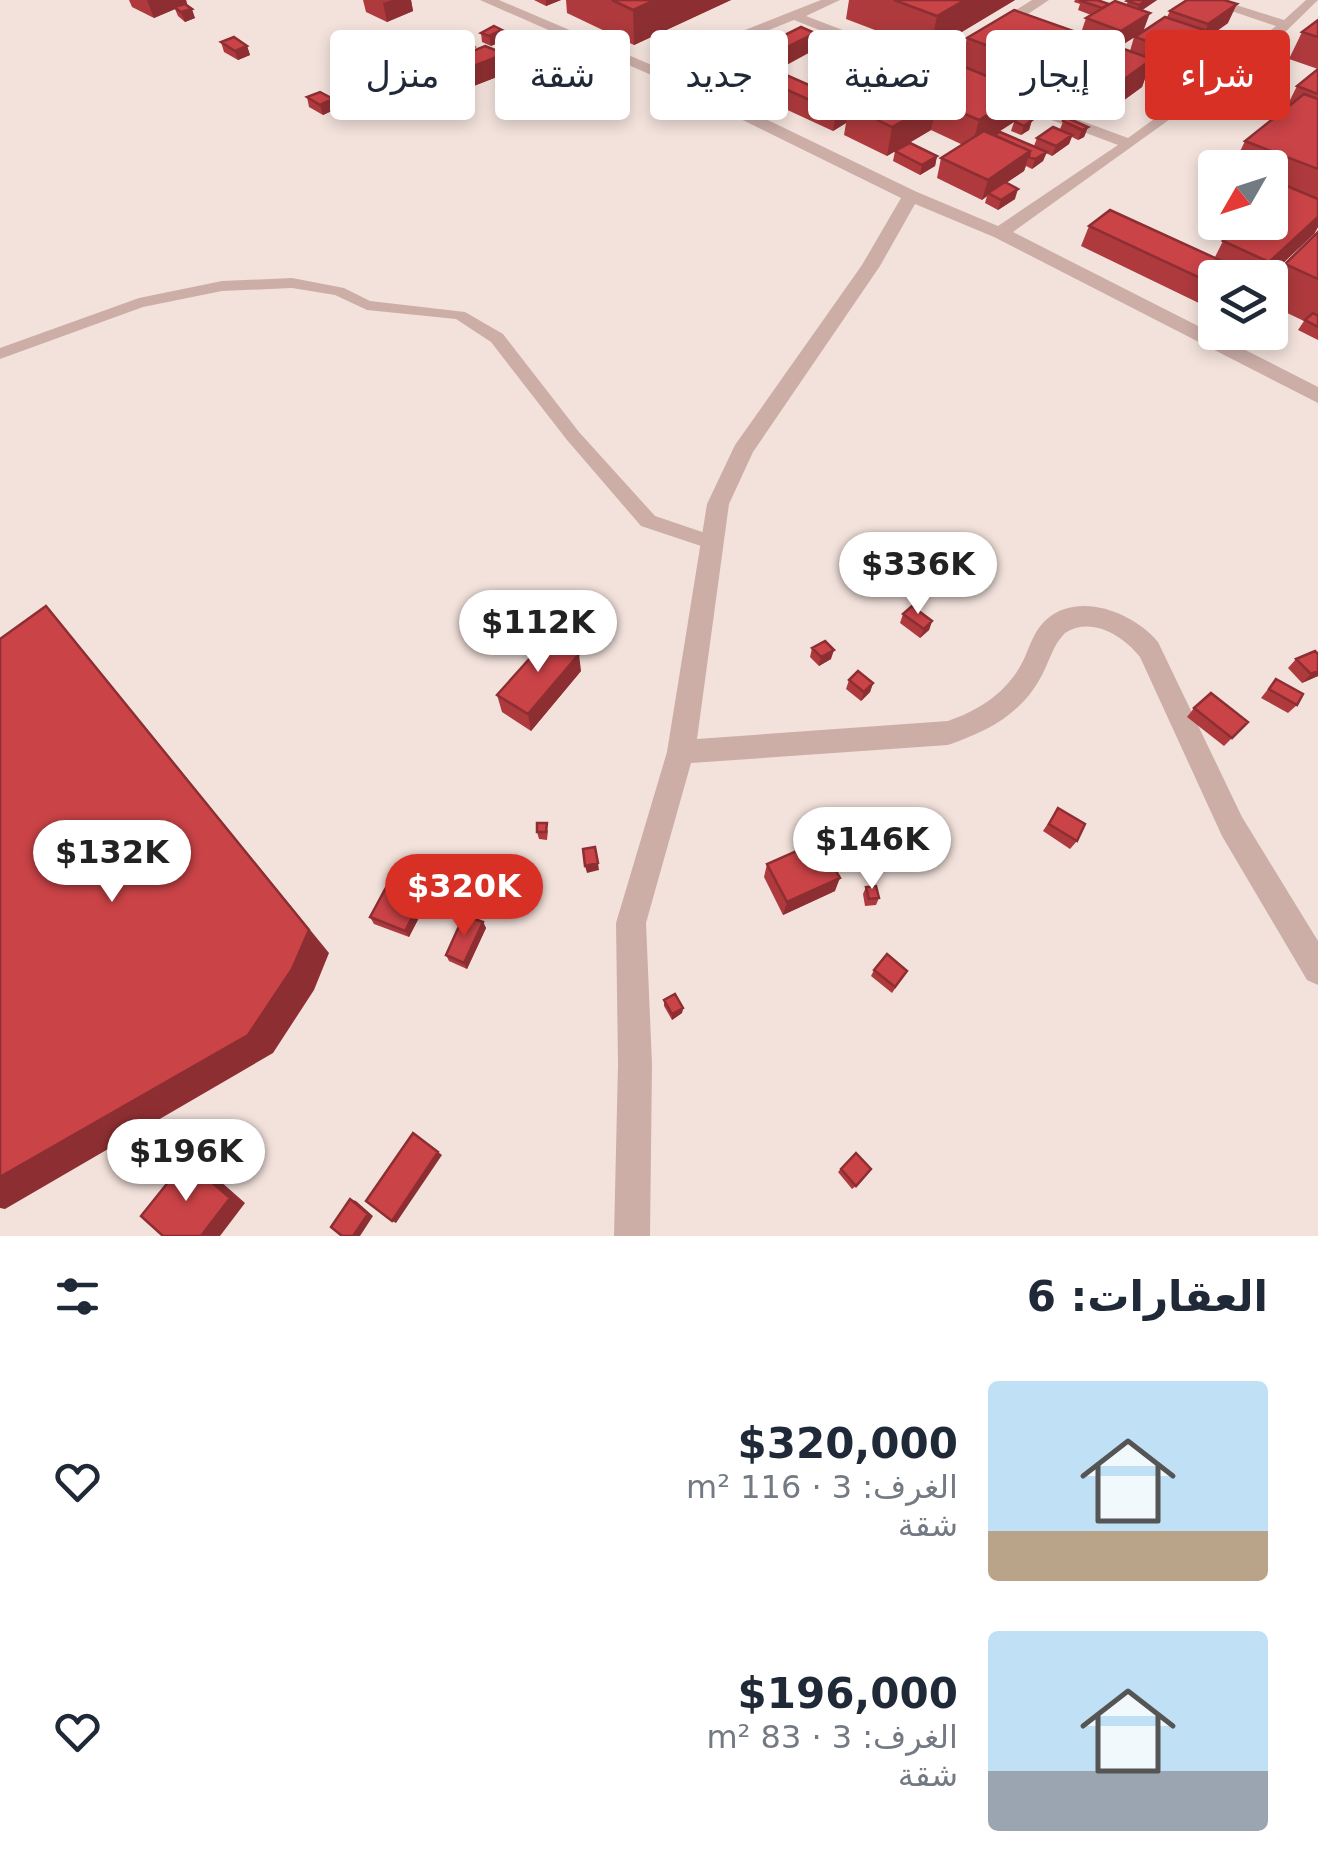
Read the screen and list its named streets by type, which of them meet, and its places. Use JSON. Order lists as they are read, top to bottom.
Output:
{
  "north": "bottom left",
  "page": {
    "chip": [
      "شراء",
      "إيجار",
      "تصفية",
      "جديد",
      "شقة",
      "منزل"
    ],
    "price": [
      "$336K",
      "$112K",
      "$146K",
      "$132K",
      "$320K",
      "$196K"
    ],
    "heading": "العقارات: 6",
    "list": [
      {
        "name": "$320,000",
        "note": "الغرف: 3 · 116 m² · شقة"
      },
      {
        "name": "$196,000",
        "note": "الغرف: 3 · 83 m² · شقة"
      }
    ]
  }
}
